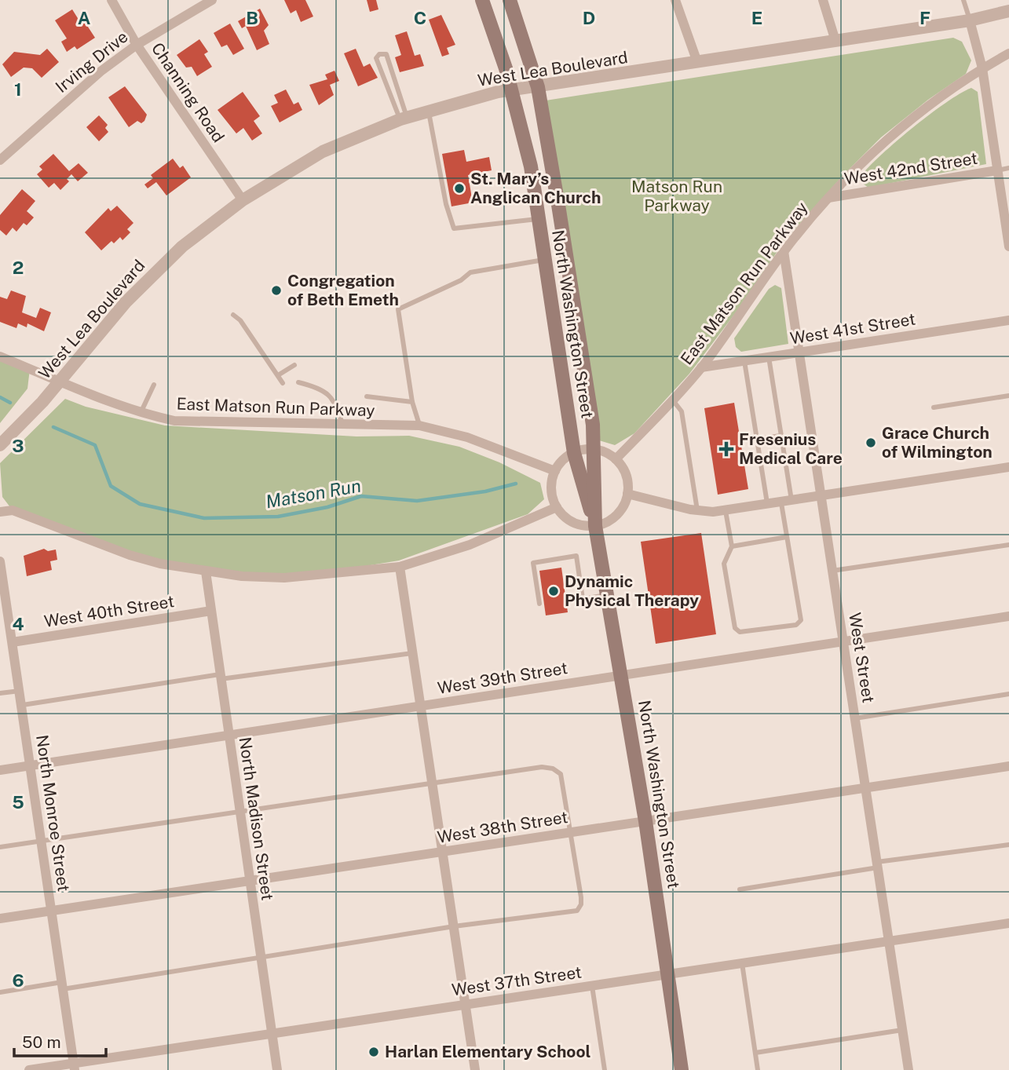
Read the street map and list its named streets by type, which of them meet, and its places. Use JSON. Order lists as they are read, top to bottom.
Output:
{
  "streets": {
    "main road": ["North Washington Street"],
    "street": [
      "Irving Drive",
      "West Lea Boulevard",
      "Channing Road",
      "West 42nd Street",
      "East Matson Run Parkway",
      "West 41st Street",
      "West 40th Street",
      "West Street",
      "West 39th Street",
      "North Monroe Street",
      "North Madison Street",
      "West 38th Street",
      "West 37th Street"
    ]
  },
  "crossings": [
    ["Irving Drive", "Channing Road"],
    ["West Lea Boulevard", "Channing Road"],
    ["West Lea Boulevard", "East Matson Run Parkway"],
    ["West Lea Boulevard", "North Washington Street"],
    ["West 42nd Street", "East Matson Run Parkway"],
    ["East Matson Run Parkway", "West 41st Street"],
    ["East Matson Run Parkway", "West Street"],
    ["North Washington Street", "West 39th Street"],
    ["North Washington Street", "West 38th Street"],
    ["North Washington Street", "West 37th Street"],
    ["West 41st Street", "West Street"],
    ["West 40th Street", "North Monroe Street"],
    ["West 40th Street", "North Madison Street"],
    ["West Street", "West 39th Street"],
    ["West Street", "West 38th Street"],
    ["West Street", "West 37th Street"],
    ["West 39th Street", "North Monroe Street"],
    ["West 39th Street", "North Madison Street"],
    ["North Monroe Street", "West 38th Street"],
    ["North Monroe Street", "West 37th Street"],
    ["North Madison Street", "West 38th Street"],
    ["North Madison Street", "West 37th Street"]
  ],
  "water": ["Matson Run"],
  "parks": ["Matson Run Parkway"],
  "places": {
    "other": [
      "St. Mary’s Anglican Church",
      "Congregation of Beth Emeth",
      "Grace Church of Wilmington",
      "Dynamic Physical Therapy",
      "Harlan Elementary School"
    ],
    "health": ["Fresenius Medical Care"]
  },
  "scale_bar": "50 m",
  "grid": {
    "columns": [
      "A",
      "B",
      "C",
      "D",
      "E",
      "F"
    ],
    "rows": [
      "1",
      "2",
      "3",
      "4",
      "5",
      "6"
    ]
  }
}
